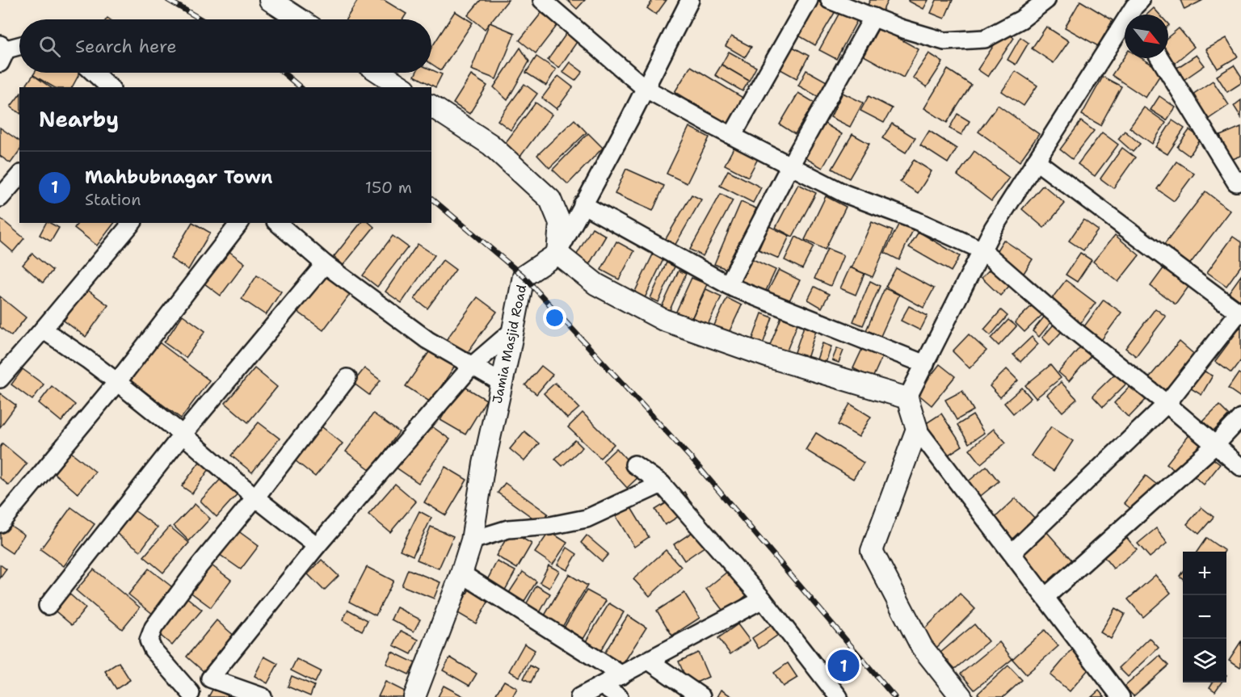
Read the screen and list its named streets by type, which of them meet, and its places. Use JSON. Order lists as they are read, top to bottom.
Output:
{
  "streets": {
    "street": ["Jamia Masjid Road"]
  },
  "north": "bottom right",
  "page": {
    "search": "Search here",
    "heading": "Nearby",
    "list": [
      {
        "mark": "1",
        "name": "Mahbubnagar Town",
        "note": "Station",
        "value": "150 m"
      }
    ],
    "map_buttons": ["+", "−"],
    "pins": "1"
  }
}
